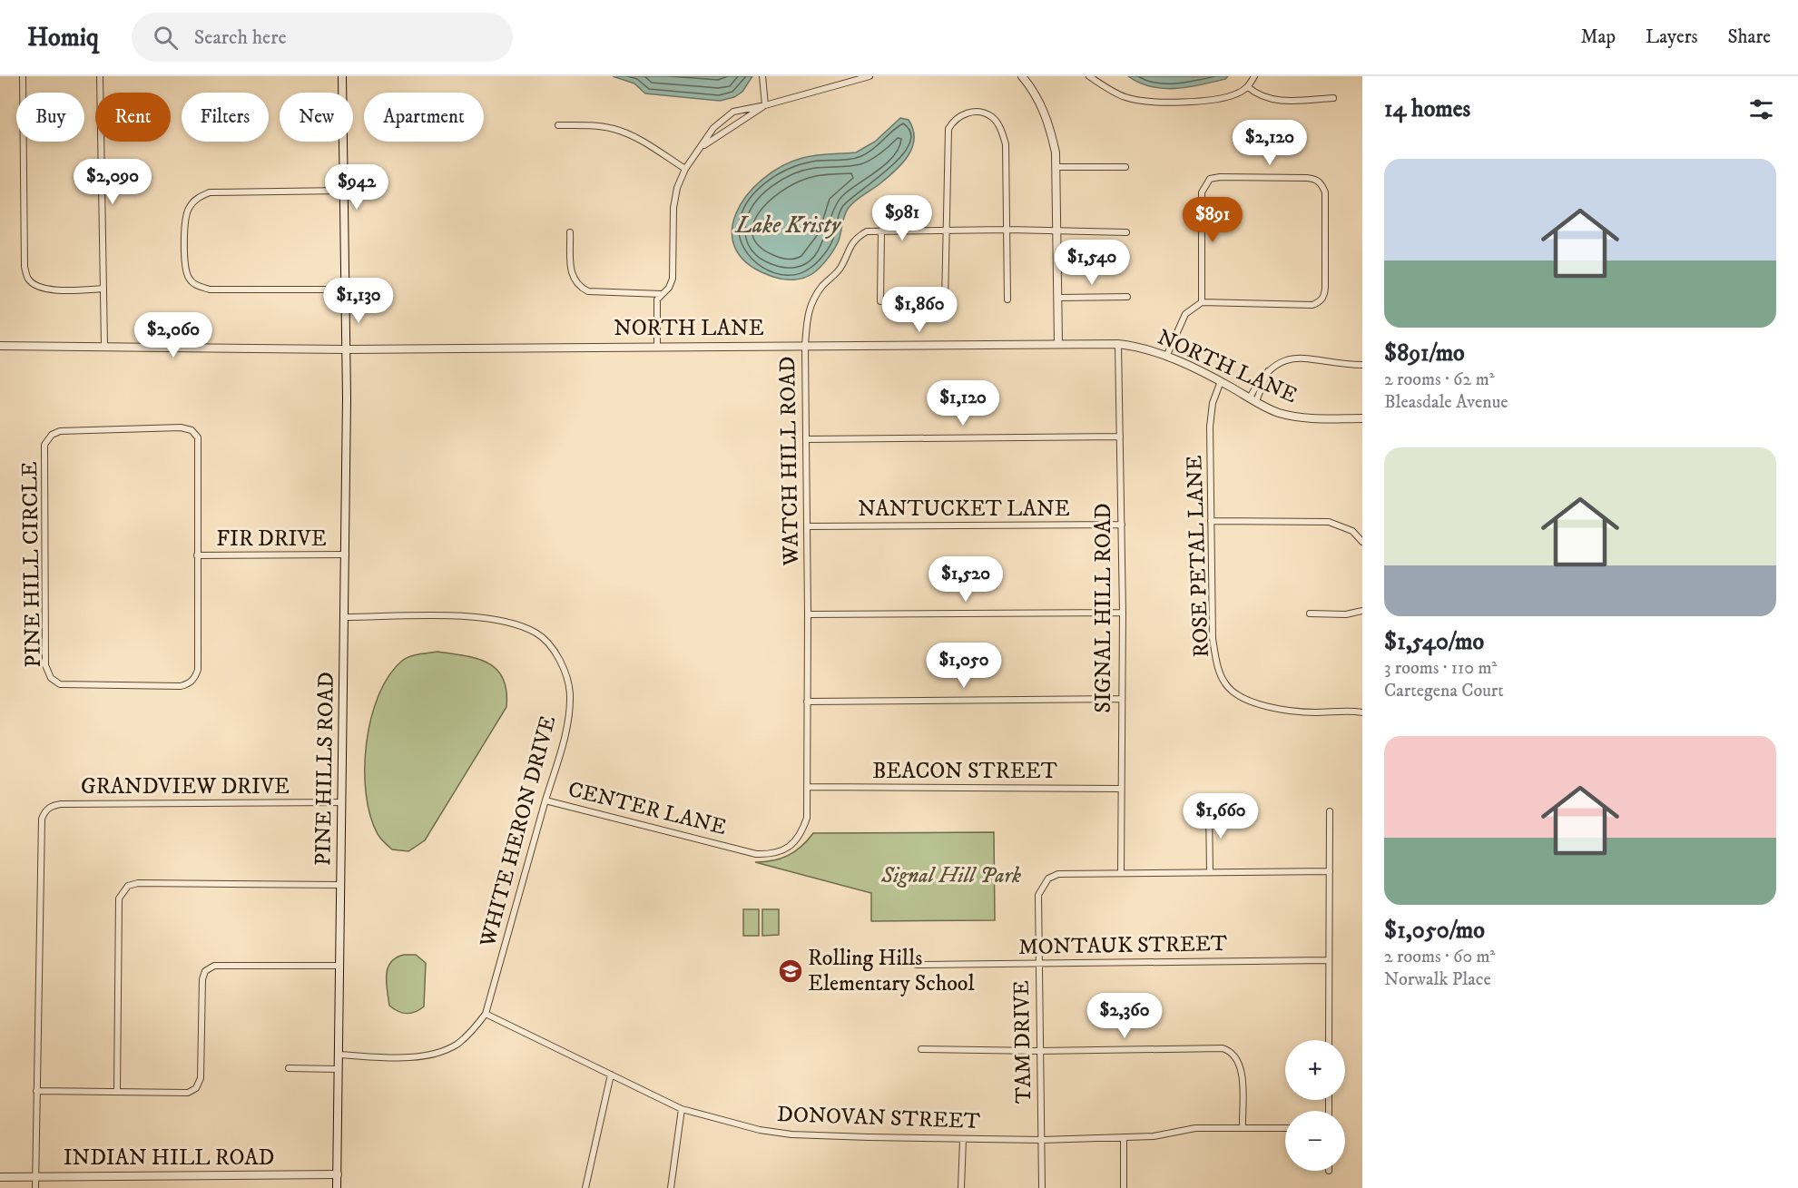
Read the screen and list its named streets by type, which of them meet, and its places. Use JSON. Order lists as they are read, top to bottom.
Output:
{
  "streets": {
    "main road": ["PINE HILLS ROAD"],
    "street": [
      "NORTH LANE",
      "WATCH HILL ROAD",
      "NANTUCKET LANE",
      "FIR DRIVE",
      "ROSE PETAL LANE",
      "PINE HILL CIRCLE",
      "SIGNAL HILL ROAD",
      "BEACON STREET",
      "GRANDVIEW DRIVE",
      "CENTER LANE",
      "WHITE HERON DRIVE",
      "MONTAUK STREET",
      "TAM DRIVE",
      "DONOVAN STREET",
      "INDIAN HILL ROAD"
    ]
  },
  "crossings": [
    ["NORTH LANE", "WATCH HILL ROAD"],
    ["NORTH LANE", "ROSE PETAL LANE"],
    ["NORTH LANE", "SIGNAL HILL ROAD"],
    ["NORTH LANE", "PINE HILLS ROAD"],
    ["WATCH HILL ROAD", "NANTUCKET LANE"],
    ["WATCH HILL ROAD", "BEACON STREET"],
    ["WATCH HILL ROAD", "CENTER LANE"],
    ["NANTUCKET LANE", "SIGNAL HILL ROAD"],
    ["FIR DRIVE", "PINE HILL CIRCLE"],
    ["FIR DRIVE", "PINE HILLS ROAD"],
    ["SIGNAL HILL ROAD", "BEACON STREET"],
    ["SIGNAL HILL ROAD", "TAM DRIVE"],
    ["PINE HILLS ROAD", "GRANDVIEW DRIVE"],
    ["PINE HILLS ROAD", "WHITE HERON DRIVE"],
    ["PINE HILLS ROAD", "INDIAN HILL ROAD"],
    ["CENTER LANE", "WHITE HERON DRIVE"],
    ["WHITE HERON DRIVE", "DONOVAN STREET"],
    ["MONTAUK STREET", "TAM DRIVE"],
    ["TAM DRIVE", "DONOVAN STREET"]
  ],
  "water": ["Lake Kristy"],
  "parks": ["Signal Hill Park"],
  "places": {
    "school or university": ["Rolling Hills Elementary School"]
  },
  "page": {
    "header": "Homiq",
    "search": "Search here",
    "nav": ["Map", "Layers", "Share"],
    "heading": "14 homes",
    "chip": [
      "Buy",
      "Rent",
      "Filters",
      "New",
      "Apartment"
    ],
    "price": [
      "$2,120",
      "$2,090",
      "$942",
      "$981",
      "$891",
      "$1,540",
      "$1,130",
      "$1,860",
      "$2,060",
      "$1,120",
      "$1,520",
      "$1,050",
      "$1,660",
      "$2,360"
    ],
    "list": [
      {
        "name": "$891/mo",
        "note": "2 rooms · 62 m² · Bleasdale Avenue"
      },
      {
        "name": "$1,540/mo",
        "note": "3 rooms · 110 m² · Cartegena Court"
      },
      {
        "name": "$1,050/mo",
        "note": "2 rooms · 60 m² · Norwalk Place"
      }
    ],
    "map_buttons": ["+", "−"]
  }
}
